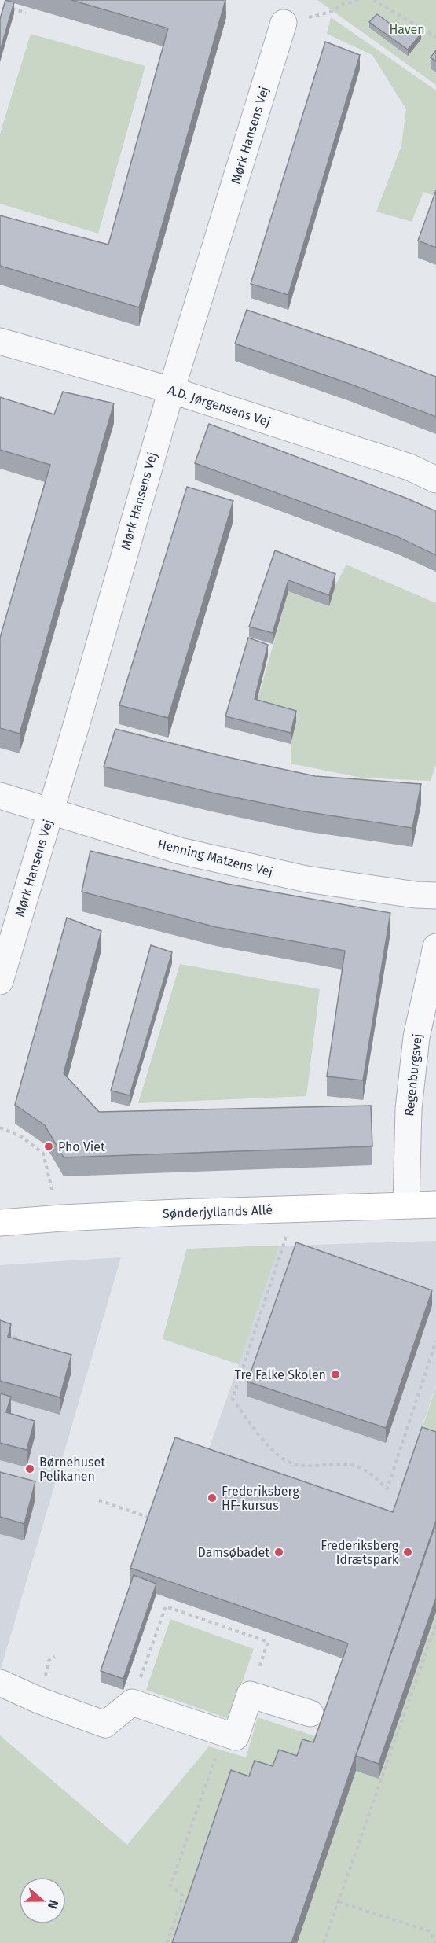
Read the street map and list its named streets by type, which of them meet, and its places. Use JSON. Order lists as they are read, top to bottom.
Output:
{
  "streets": {
    "street": [
      "Mørk Hansens Vej",
      "A.D. Jørgensens Vej",
      "Henning Matzens Vej",
      "Regenburgsvej",
      "Sønderjyllands Allé"
    ]
  },
  "crossings": [
    ["Mørk Hansens Vej", "A.D. Jørgensens Vej"],
    ["Mørk Hansens Vej", "Henning Matzens Vej"],
    ["Regenburgsvej", "Sønderjyllands Allé"]
  ],
  "parks": ["Haven"],
  "places": [
    "Pho Viet",
    "Tre Falke Skolen",
    "Børnehuset Pelikanen",
    "Frederiksberg HF-kursus",
    "Damsøbadet",
    "Frederiksberg Idrætspark"
  ],
  "north": "right"
}
